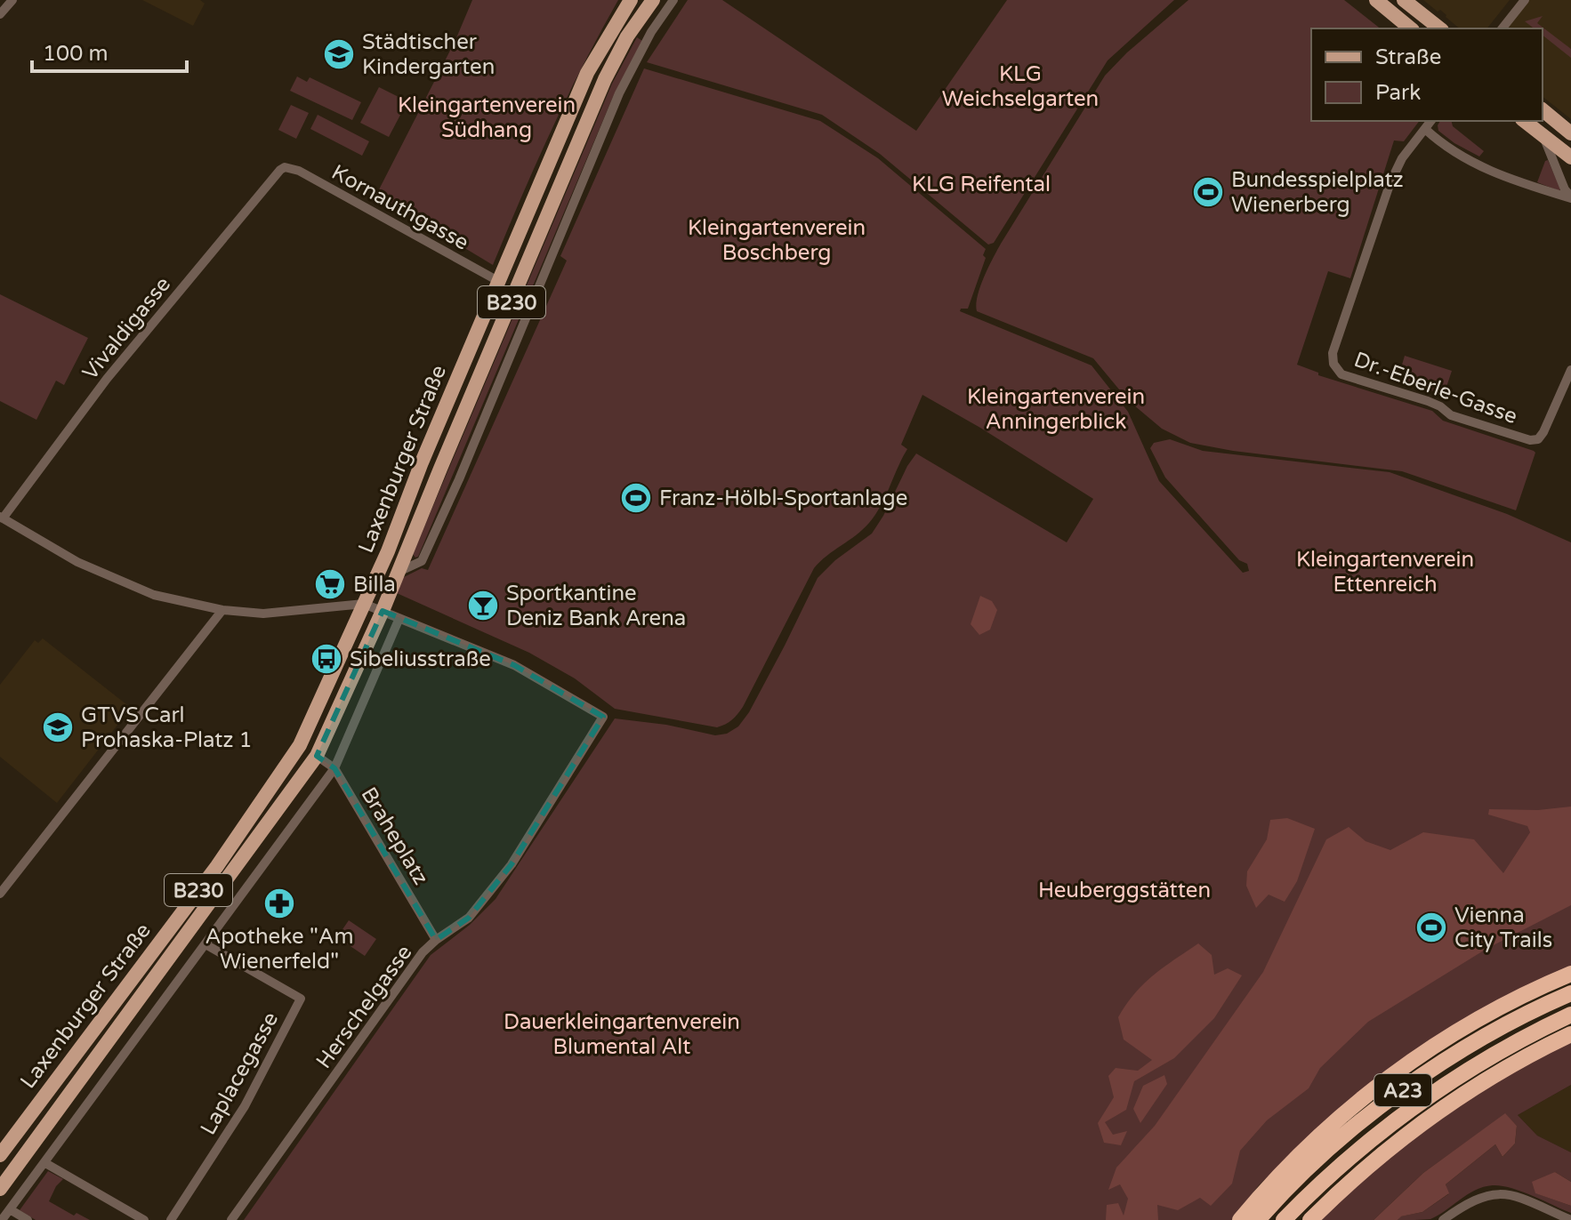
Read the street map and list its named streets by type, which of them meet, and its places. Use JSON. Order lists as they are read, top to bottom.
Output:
{
  "streets": {
    "highway": ["A23"],
    "main road": ["B230", "Laxenburger Straße"],
    "street": [
      "Kornauthgasse",
      "Vivaldigasse",
      "Dr.-Eberle-Gasse",
      "Braheplatz",
      "Herschelgasse",
      "Laplacegasse"
    ]
  },
  "crossings": [
    ["Kornauthgasse", "Vivaldigasse"],
    ["Kornauthgasse", "Laxenburger Straße"],
    ["Laxenburger Straße", "Braheplatz"],
    ["Braheplatz", "Herschelgasse"]
  ],
  "parks": [
    "KLG Weichselgarten",
    "Kleingartenverein Südhang",
    "KLG Reifental",
    "Kleingartenverein Boschberg",
    "Kleingartenverein Anningerblick",
    "Kleingartenverein Ettenreich",
    "Heuberggstätten",
    "Dauerkleingartenverein Blumental Alt"
  ],
  "places": {
    "school or university": ["Städtischer Kindergarten", "GTVS Carl Prohaska-Platz 1"],
    "sports": ["Bundesspielplatz Wienerberg", "Franz-Hölbl-Sportanlage", "Vienna City Trails"],
    "supermarket": ["Billa"],
    "bar": ["Sportkantine Deniz Bank Arena"],
    "bus stop": ["Sibeliusstraße"],
    "pharmacy": ["Apotheke \"Am Wienerfeld\""]
  },
  "legend": ["Straße", "Park"],
  "scale_bar": "100 m"
}
